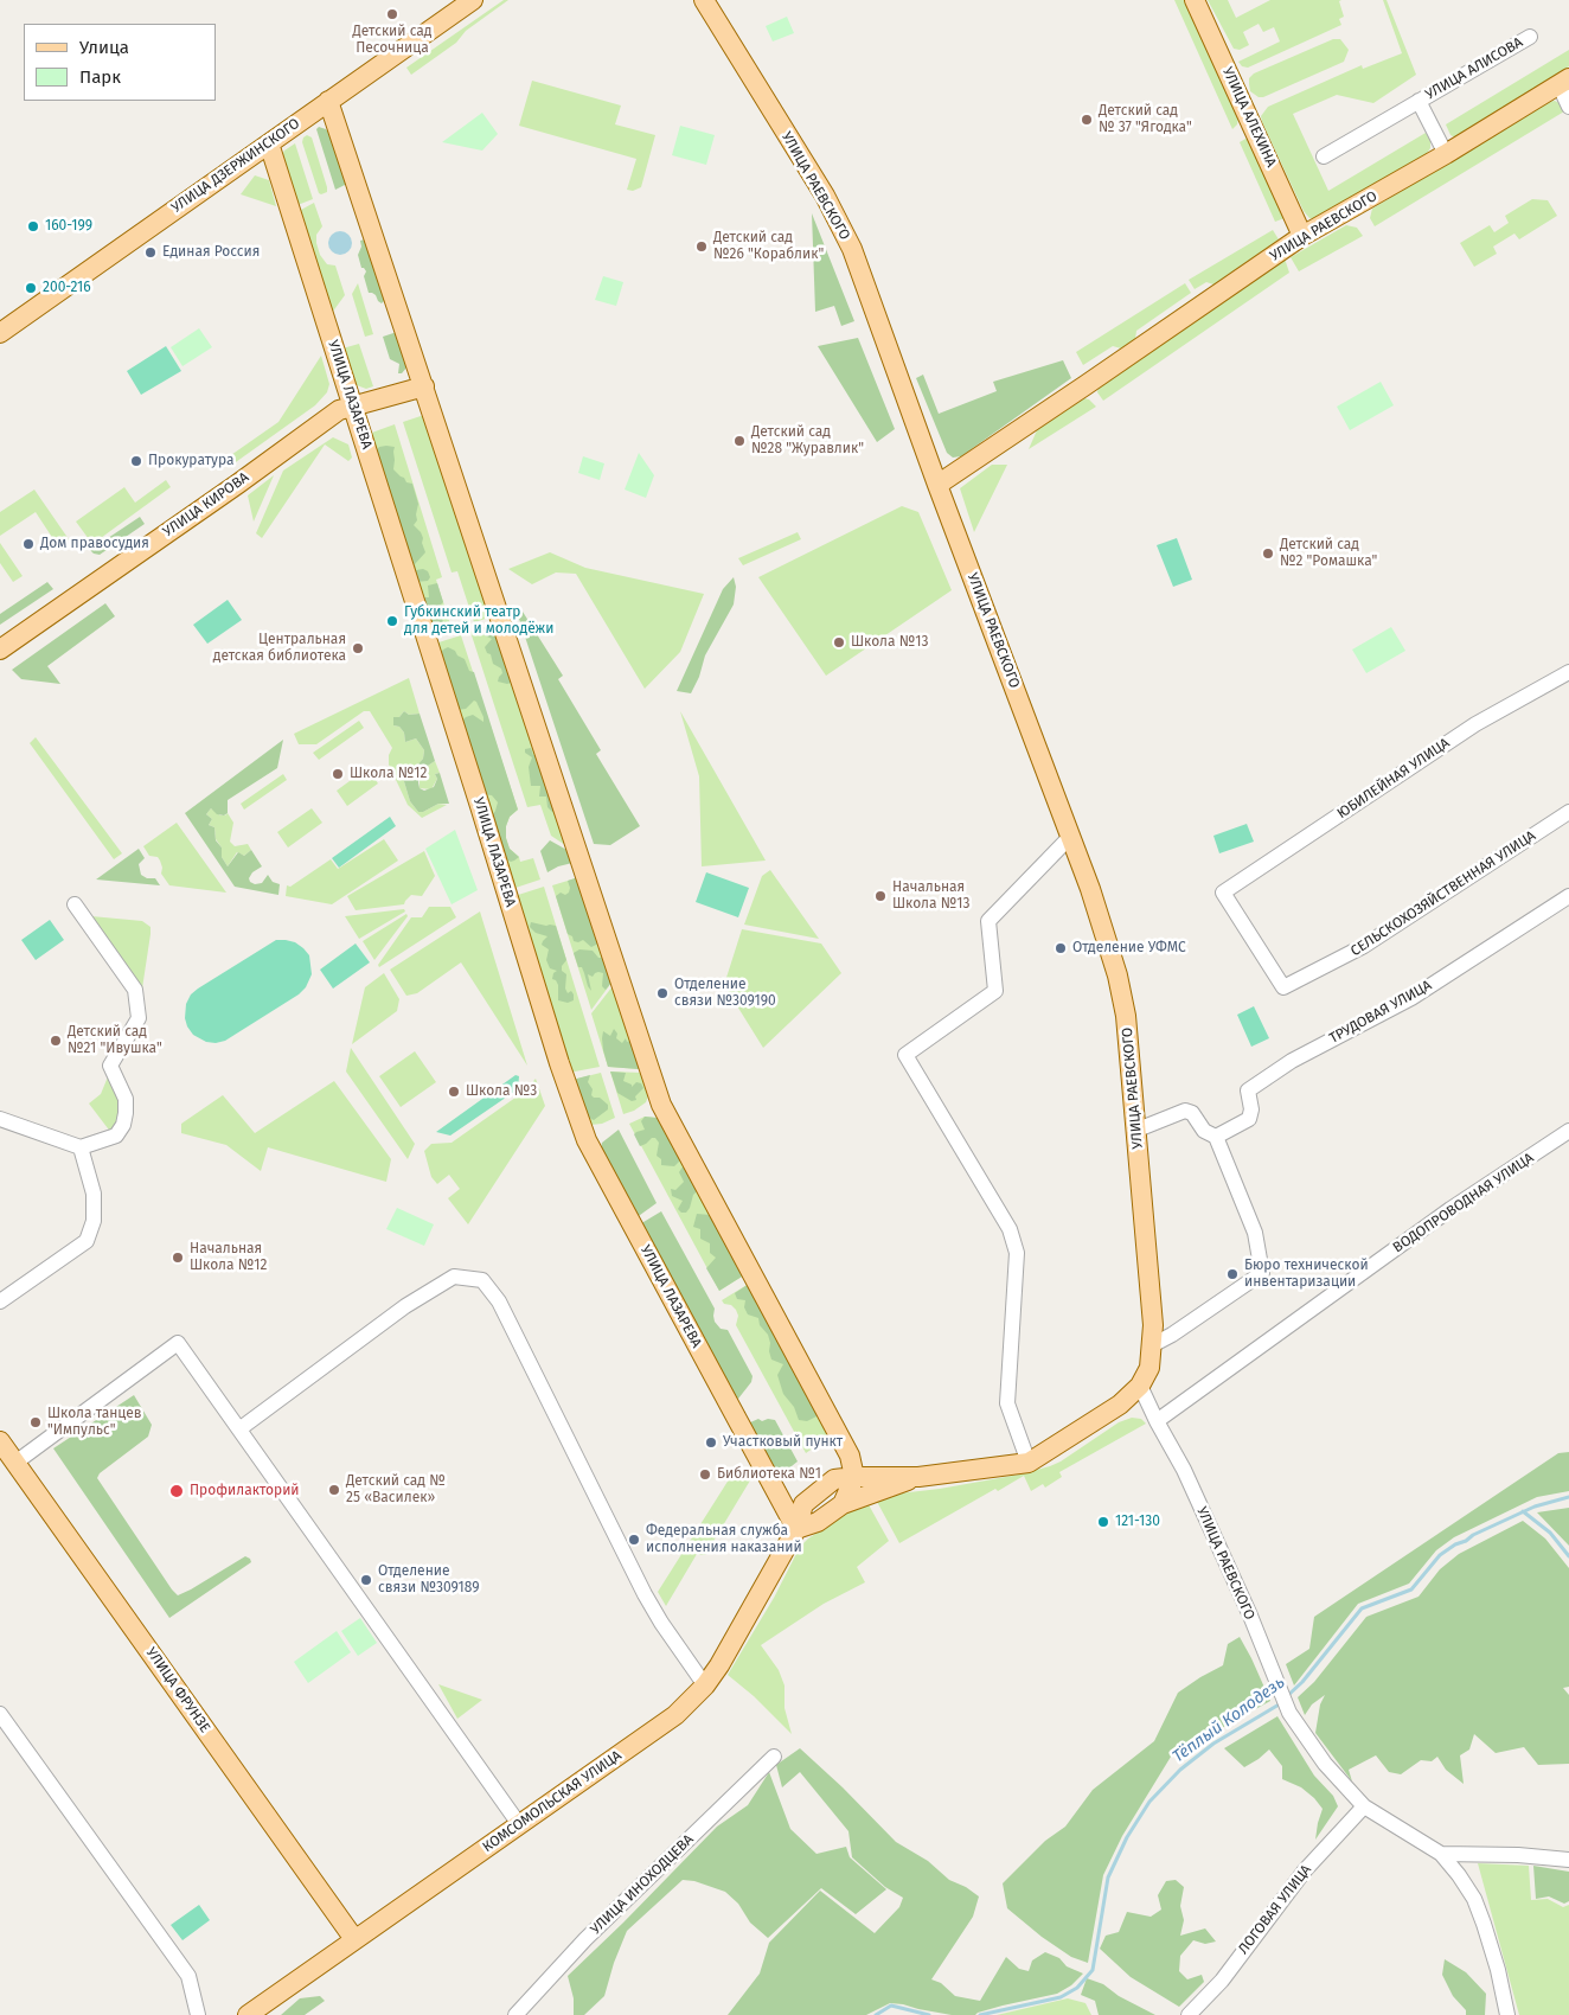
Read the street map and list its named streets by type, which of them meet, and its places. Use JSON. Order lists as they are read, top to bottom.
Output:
{
  "streets": {
    "main road": [
      "УЛИЦА АЛЕХИНА",
      "УЛИЦА ДЗЕРЖИНСКОГО",
      "УЛИЦА РАЕВСКОГО",
      "УЛИЦА ЛАЗАРЕВА",
      "УЛИЦА КИРОВА",
      "УЛИЦА ФРУНЗЕ",
      "КОМСОМОЛЬСКАЯ УЛИЦА"
    ],
    "street": [
      "УЛИЦА АЛИСОВА",
      "ЮБИЛЕЙНАЯ УЛИЦА",
      "СЕЛЬСКОХОЗЯЙСТВЕННАЯ УЛИЦА",
      "ТРУДОВАЯ УЛИЦА",
      "ВОДОПРОВОДНАЯ УЛИЦА",
      "УЛИЦА ИНОХОДЦЕВА",
      "ЛОГОВАЯ УЛИЦА"
    ]
  },
  "crossings": [
    ["УЛИЦА АЛИСОВА", "УЛИЦА РАЕВСКОГО"],
    ["УЛИЦА АЛЕХИНА", "УЛИЦА РАЕВСКОГО"],
    ["УЛИЦА ДЗЕРЖИНСКОГО", "УЛИЦА ЛАЗАРЕВА"],
    ["УЛИЦА РАЕВСКОГО", "ВОДОПРОВОДНАЯ УЛИЦА"],
    ["УЛИЦА РАЕВСКОГО", "КОМСОМОЛЬСКАЯ УЛИЦА"],
    ["УЛИЦА РАЕВСКОГО", "ЛОГОВАЯ УЛИЦА"],
    ["УЛИЦА ЛАЗАРЕВА", "УЛИЦА КИРОВА"],
    ["УЛИЦА ЛАЗАРЕВА", "КОМСОМОЛЬСКАЯ УЛИЦА"],
    ["ЮБИЛЕЙНАЯ УЛИЦА", "СЕЛЬСКОХОЗЯЙСТВЕННАЯ УЛИЦА"],
    ["УЛИЦА ФРУНЗЕ", "КОМСОМОЛЬСКАЯ УЛИЦА"]
  ],
  "water": ["Тёплый Колодезь"],
  "places": [
    "Детский сад Песочница",
    "Детский сад № 37 \"Ягодка\"",
    "160-199",
    "Детский сад №26 \"Кораблик\"",
    "Единая Россия",
    "200-216",
    "Детский сад №28 \"Журавлик\"",
    "Прокуратура",
    "Дом правосудия",
    "Детский сад №2 \"Ромашка\"",
    "Губкинский театр для детей и молодёжи",
    "Школа №13",
    "Центральная детская библиотека",
    "Школа №12",
    "Начальная Школа №13",
    "Отделение УФМС",
    "Отделение связи №309190",
    "Детский сад №21 \"Ивушка\"",
    "Школа №3",
    "Начальная Школа №12",
    "Бюро технической инвентаризации",
    "Школа танцев \"Импульс\"",
    "Участковый пункт",
    "Библиотека №1",
    "Детский сад № 25 «Василек»",
    "Профилакторий",
    "121-130",
    "Федеральная служба исполнения наказаний",
    "Отделение связи №309189"
  ],
  "legend": ["Улица", "Парк"]
}
